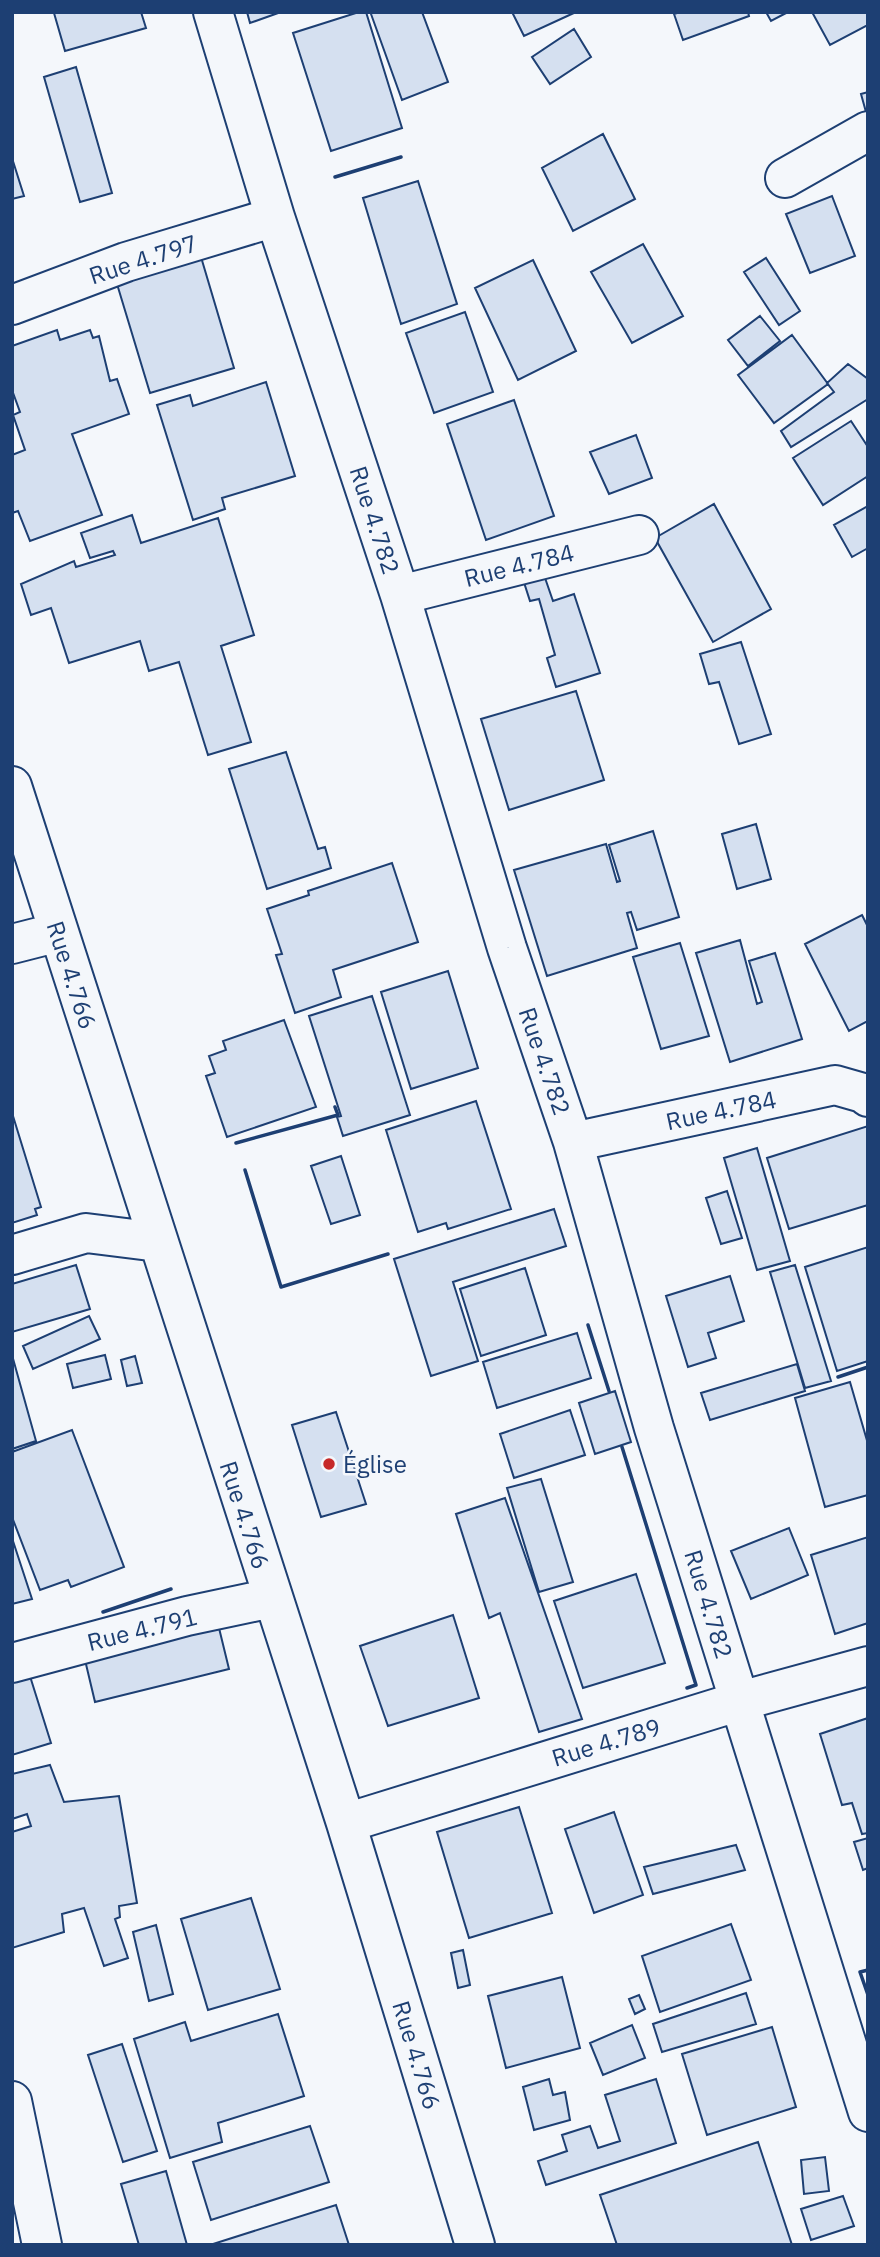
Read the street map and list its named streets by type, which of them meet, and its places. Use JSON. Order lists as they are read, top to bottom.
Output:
{
  "streets": {
    "street": [
      "Rue 4.797",
      "Rue 4.782",
      "Rue 4.784",
      "Rue 4.766",
      "Rue 4.791",
      "Rue 4.789"
    ]
  },
  "crossings": [
    ["Rue 4.797", "Rue 4.782"],
    ["Rue 4.782", "Rue 4.784"],
    ["Rue 4.782", "Rue 4.789"],
    ["Rue 4.766", "Rue 4.791"],
    ["Rue 4.766", "Rue 4.789"]
  ],
  "places": ["Église"]
}
